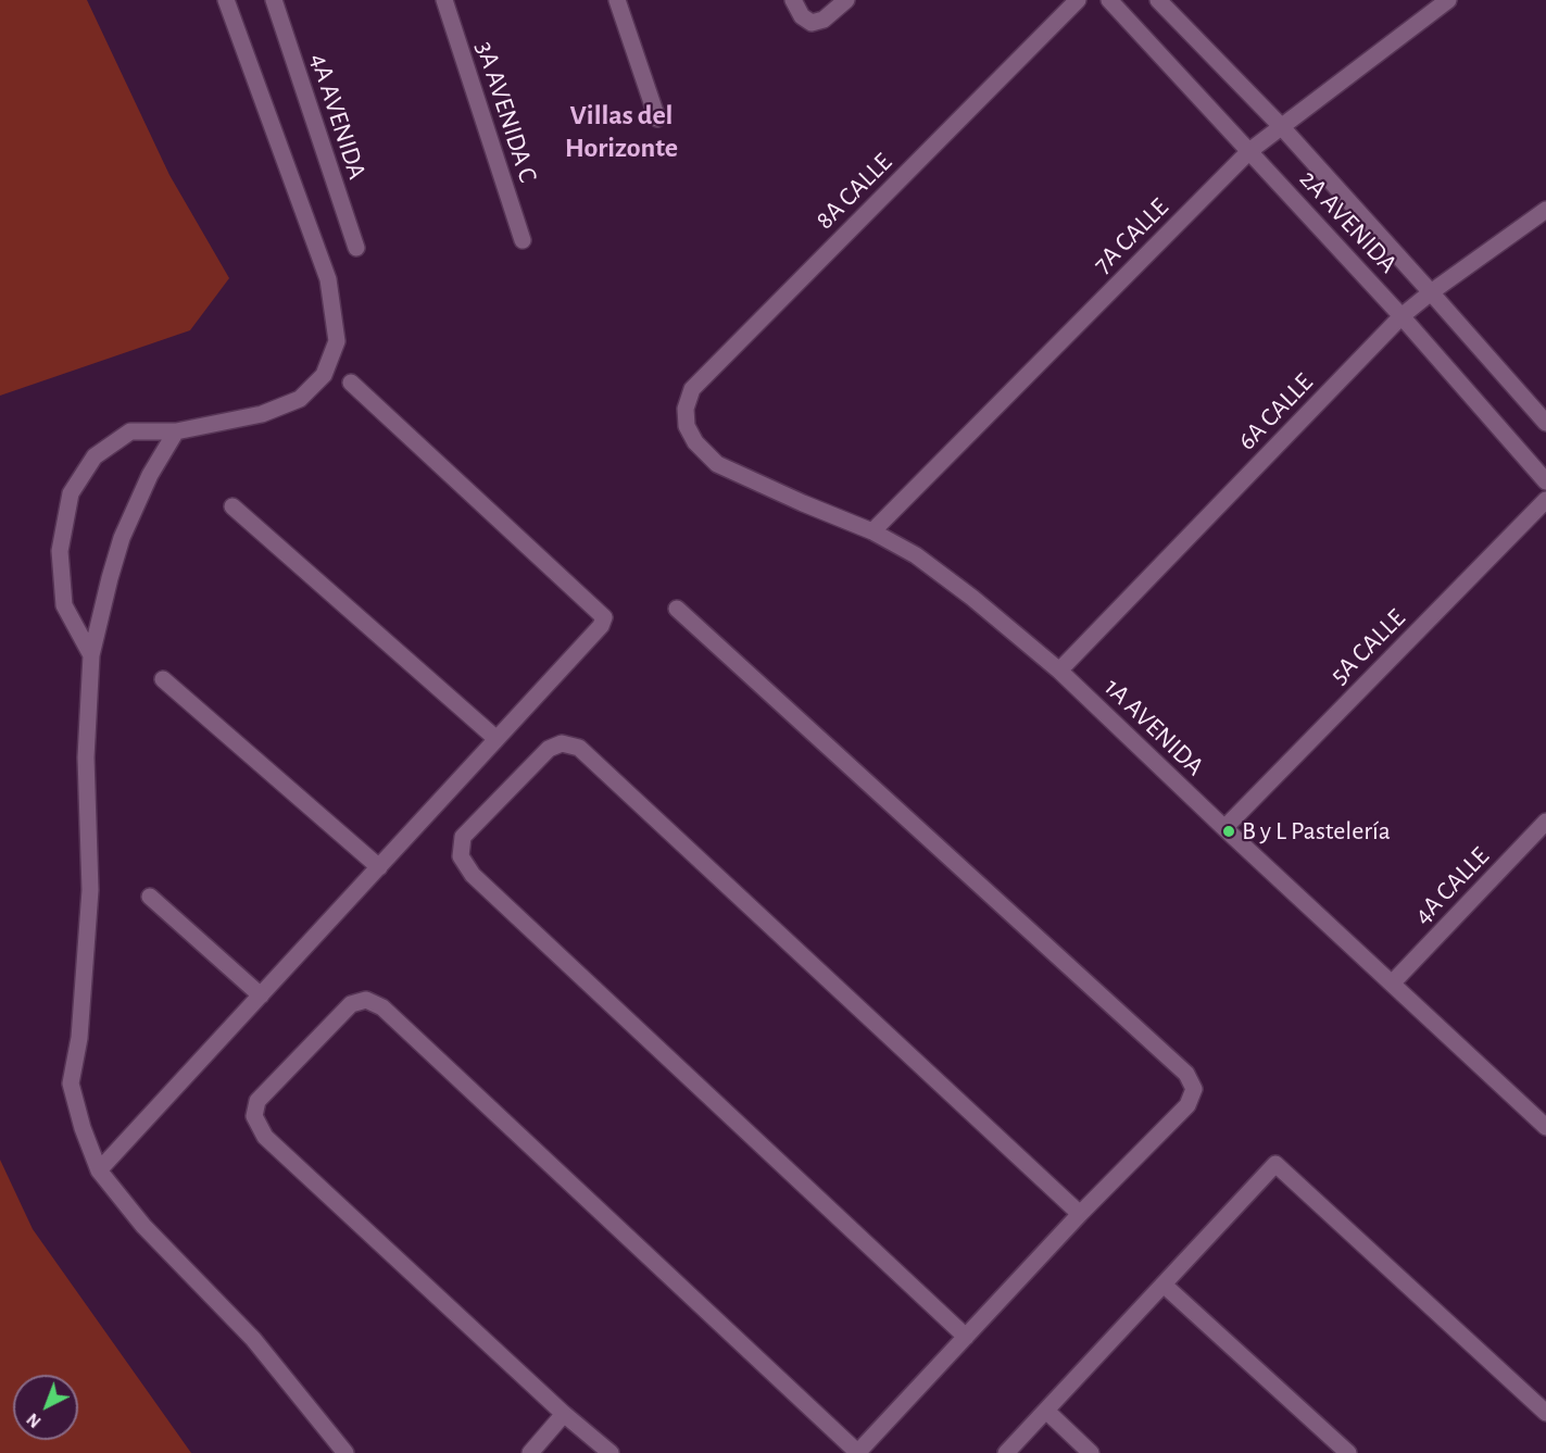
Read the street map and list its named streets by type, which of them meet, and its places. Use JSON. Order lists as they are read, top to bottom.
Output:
{
  "streets": {
    "street": [
      "3A AVENIDA C",
      "4A AVENIDA",
      "8A CALLE",
      "2A AVENIDA",
      "7A CALLE",
      "6A CALLE",
      "5A CALLE",
      "1A AVENIDA",
      "4A CALLE"
    ]
  },
  "crossings": [
    ["8A CALLE", "1A AVENIDA"],
    ["2A AVENIDA", "7A CALLE"],
    ["2A AVENIDA", "6A CALLE"],
    ["7A CALLE", "1A AVENIDA"],
    ["6A CALLE", "1A AVENIDA"],
    ["5A CALLE", "1A AVENIDA"],
    ["1A AVENIDA", "4A CALLE"]
  ],
  "districts": ["Villas del Horizonte"],
  "places": ["B y L Pastelería"],
  "north": "bottom left"
}
